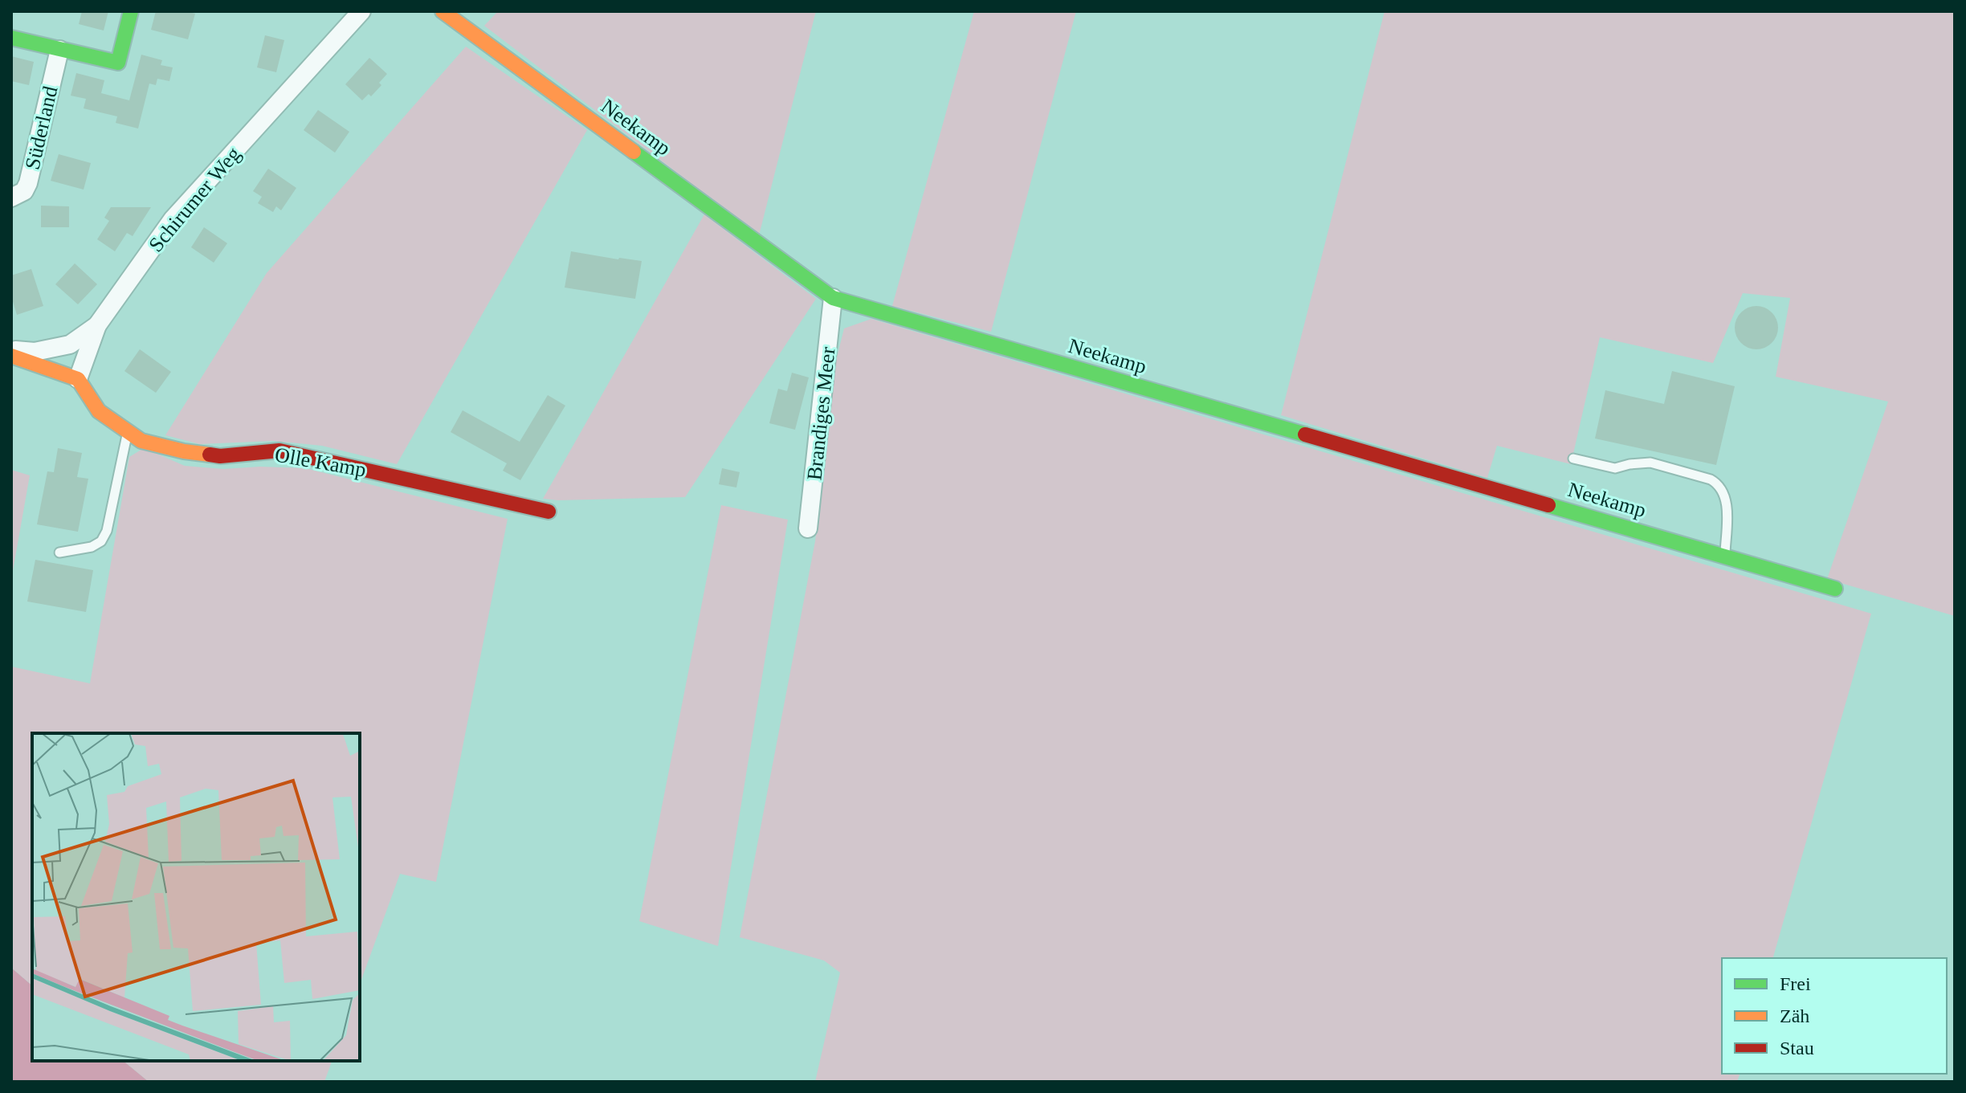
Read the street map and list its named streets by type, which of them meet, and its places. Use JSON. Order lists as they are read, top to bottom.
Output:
{
  "streets": {
    "street": [
      "Neekamp",
      "Süderland",
      "Schirumer Weg",
      "Brandiges Meer",
      "Olle Kamp"
    ]
  },
  "crossings": [
    ["Neekamp", "Brandiges Meer"]
  ],
  "legend": ["Frei", "Zäh", "Stau"]
}
